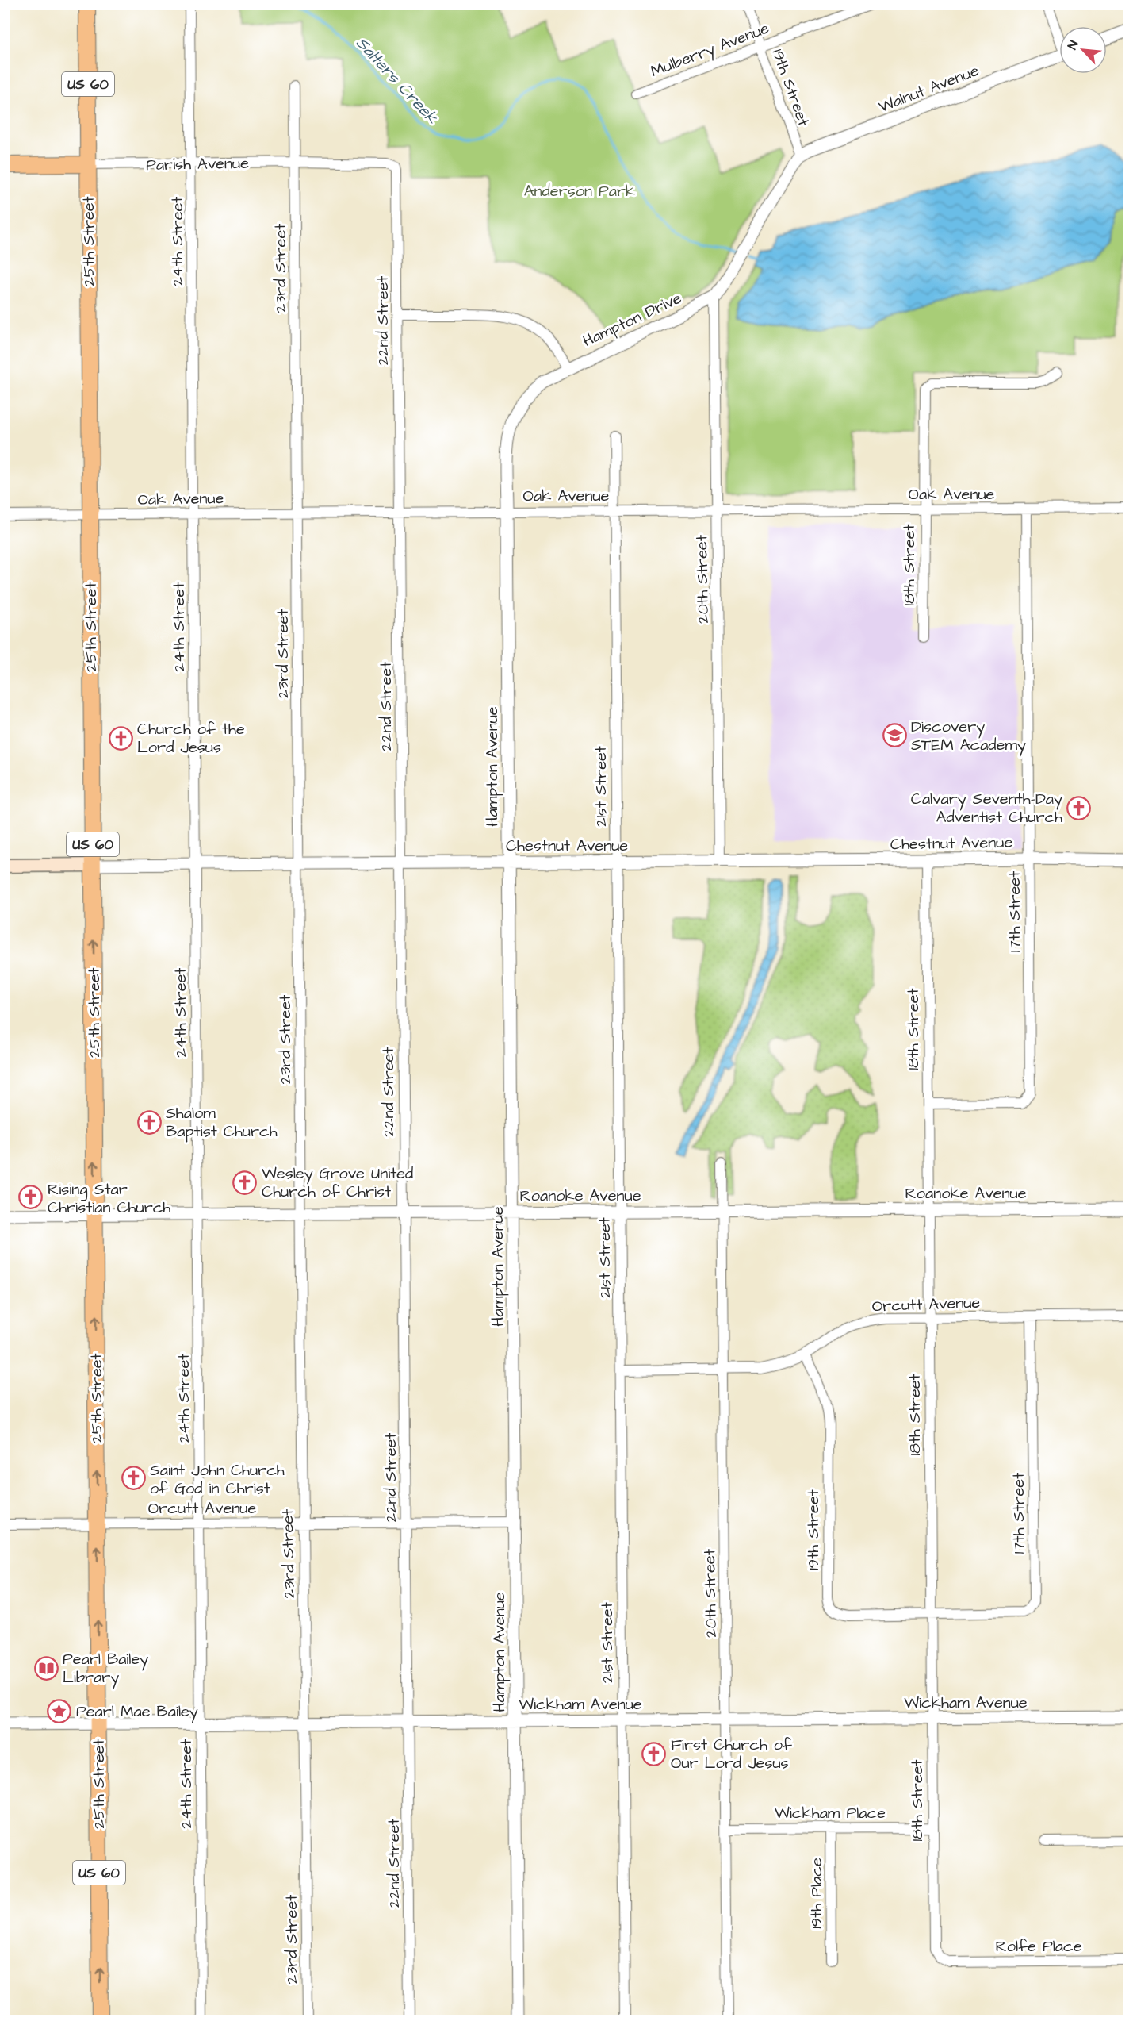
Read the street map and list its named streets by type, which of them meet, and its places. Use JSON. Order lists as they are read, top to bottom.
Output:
{
  "streets": {
    "main road": [
      "US 60",
      "Parish Avenue",
      "25th Street",
      "Chestnut Avenue"
    ],
    "street": [
      "Mulberry Avenue",
      "19th Street",
      "Walnut Avenue",
      "24th Street",
      "23rd Street",
      "Hampton Drive",
      "22nd Street",
      "Oak Avenue",
      "18th Street",
      "20th Street",
      "Hampton Avenue",
      "21st Street",
      "17th Street",
      "Roanoke Avenue",
      "Orcutt Avenue",
      "Wickham Avenue",
      "Wickham Place",
      "19th Place",
      "Rolfe Place"
    ]
  },
  "crossings": [
    ["Mulberry Avenue", "19th Street"],
    ["19th Street", "Walnut Avenue"],
    ["19th Street", "18th Street"],
    ["19th Street", "17th Street"],
    ["19th Street", "Orcutt Avenue"],
    ["Parish Avenue", "25th Street"],
    ["Parish Avenue", "24th Street"],
    ["Parish Avenue", "23rd Street"],
    ["Parish Avenue", "22nd Street"],
    ["25th Street", "Oak Avenue"],
    ["25th Street", "Chestnut Avenue"],
    ["25th Street", "Roanoke Avenue"],
    ["25th Street", "Orcutt Avenue"],
    ["25th Street", "Wickham Avenue"],
    ["24th Street", "Oak Avenue"],
    ["24th Street", "Chestnut Avenue"],
    ["24th Street", "Roanoke Avenue"],
    ["24th Street", "Orcutt Avenue"],
    ["24th Street", "Wickham Avenue"],
    ["23rd Street", "Oak Avenue"],
    ["23rd Street", "Chestnut Avenue"],
    ["23rd Street", "Roanoke Avenue"],
    ["23rd Street", "Orcutt Avenue"],
    ["23rd Street", "Wickham Avenue"],
    ["Hampton Drive", "Oak Avenue"],
    ["Hampton Drive", "20th Street"],
    ["Hampton Drive", "Hampton Avenue"],
    ["22nd Street", "Oak Avenue"],
    ["22nd Street", "Chestnut Avenue"],
    ["22nd Street", "Roanoke Avenue"],
    ["22nd Street", "Orcutt Avenue"],
    ["22nd Street", "Wickham Avenue"],
    ["Oak Avenue", "18th Street"],
    ["Oak Avenue", "20th Street"],
    ["Oak Avenue", "Hampton Avenue"],
    ["Oak Avenue", "21st Street"],
    ["Oak Avenue", "17th Street"],
    ["18th Street", "Chestnut Avenue"],
    ["18th Street", "17th Street"],
    ["18th Street", "Roanoke Avenue"],
    ["18th Street", "Orcutt Avenue"],
    ["18th Street", "Wickham Avenue"],
    ["18th Street", "Wickham Place"],
    ["18th Street", "Rolfe Place"],
    ["20th Street", "Chestnut Avenue"],
    ["20th Street", "Roanoke Avenue"],
    ["20th Street", "Orcutt Avenue"],
    ["20th Street", "Wickham Avenue"],
    ["20th Street", "Wickham Place"],
    ["Hampton Avenue", "Chestnut Avenue"],
    ["Hampton Avenue", "Roanoke Avenue"],
    ["Hampton Avenue", "Orcutt Avenue"],
    ["Hampton Avenue", "Wickham Avenue"],
    ["21st Street", "Chestnut Avenue"],
    ["21st Street", "Roanoke Avenue"],
    ["21st Street", "Orcutt Avenue"],
    ["21st Street", "Wickham Avenue"],
    ["Chestnut Avenue", "17th Street"],
    ["17th Street", "Orcutt Avenue"],
    ["Wickham Place", "19th Place"]
  ],
  "one_way": ["25th Street"],
  "water": ["Salters Creek"],
  "parks": ["Anderson Park"],
  "places": {
    "school or university": ["Discovery STEM Academy"],
    "church": [
      "Church of the Lord Jesus",
      "Calvary Seventh-Day Adventist Church",
      "Shalom Baptist Church",
      "Wesley Grove United Church of Christ",
      "Rising Star Christian Church",
      "Saint John Church of God in Christ",
      "First Church of Our Lord Jesus"
    ],
    "library": ["Pearl Bailey Library"],
    "place": ["Pearl Mae Bailey"]
  },
  "north": "top left"
}
